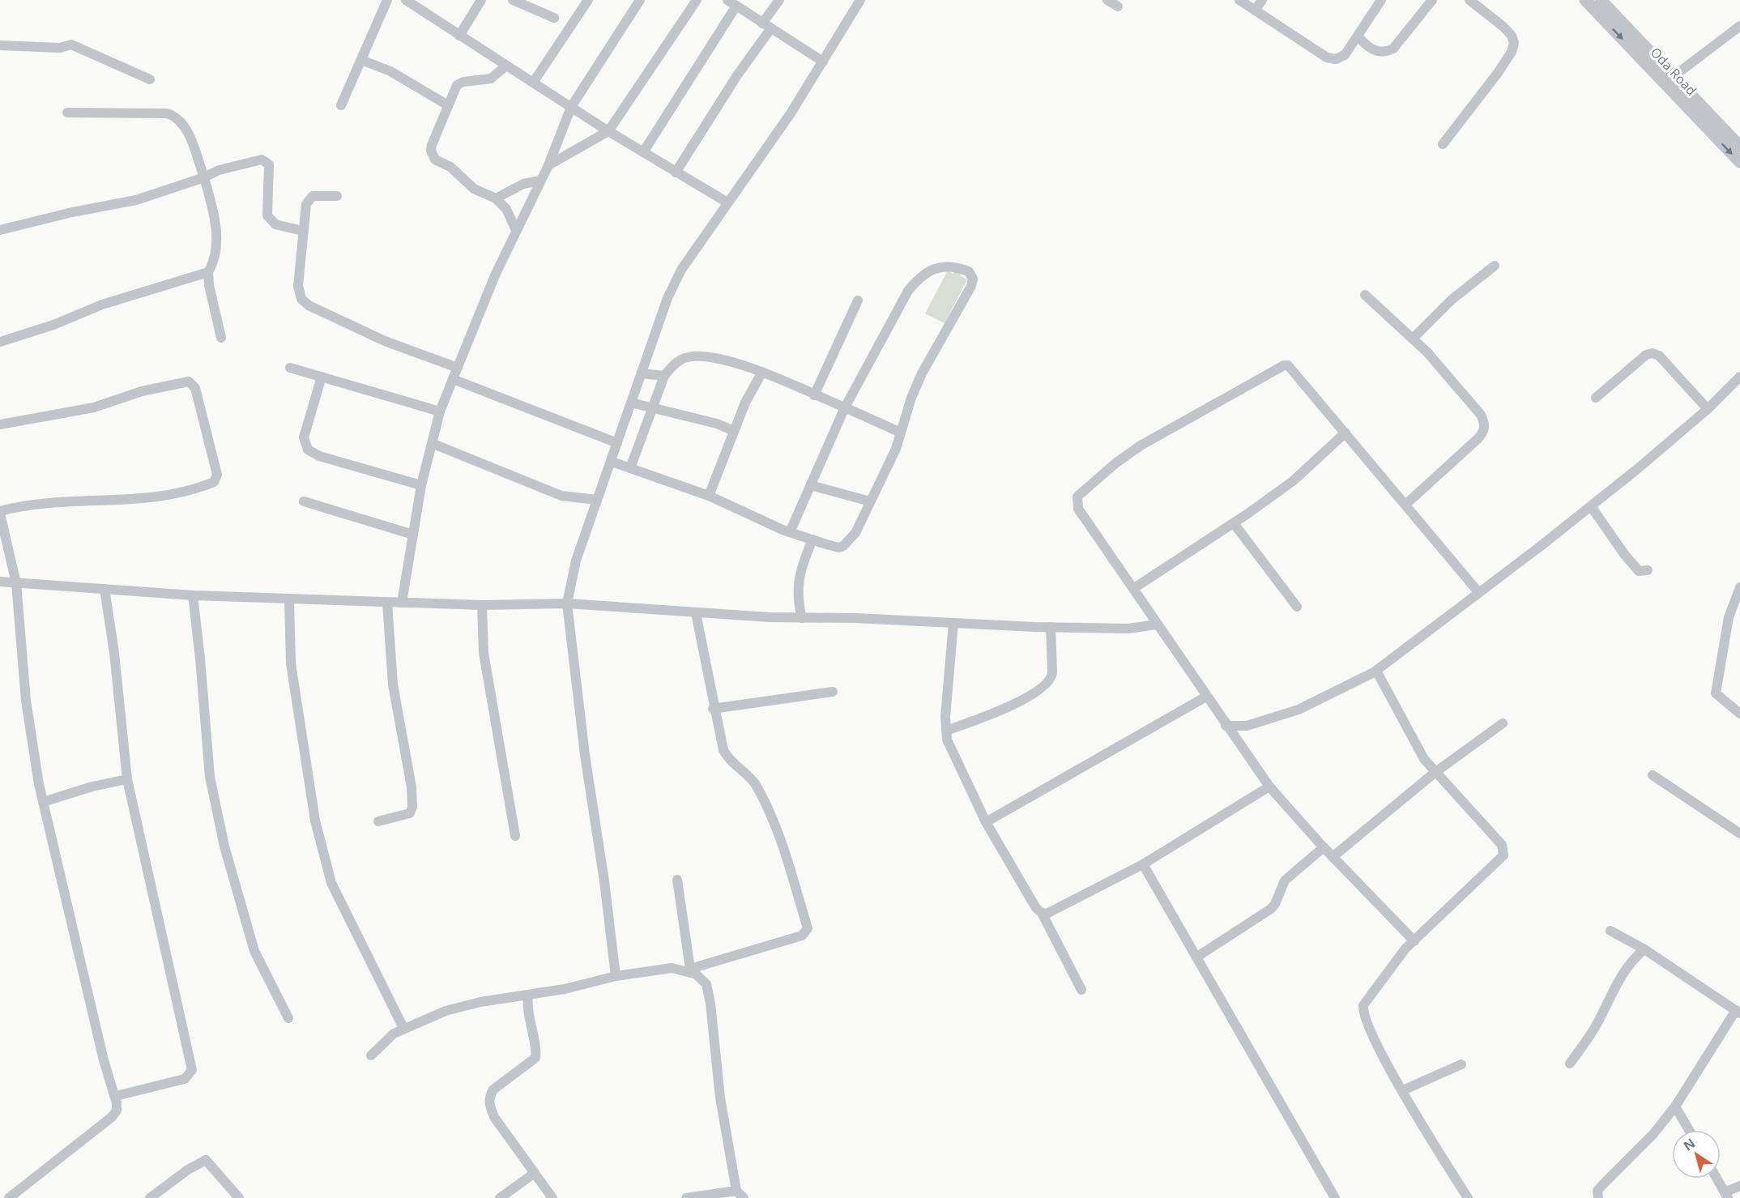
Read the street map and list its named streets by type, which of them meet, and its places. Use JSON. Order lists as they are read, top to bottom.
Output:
{
  "streets": {
    "street": ["Oda Road"]
  },
  "north": "top left"
}
